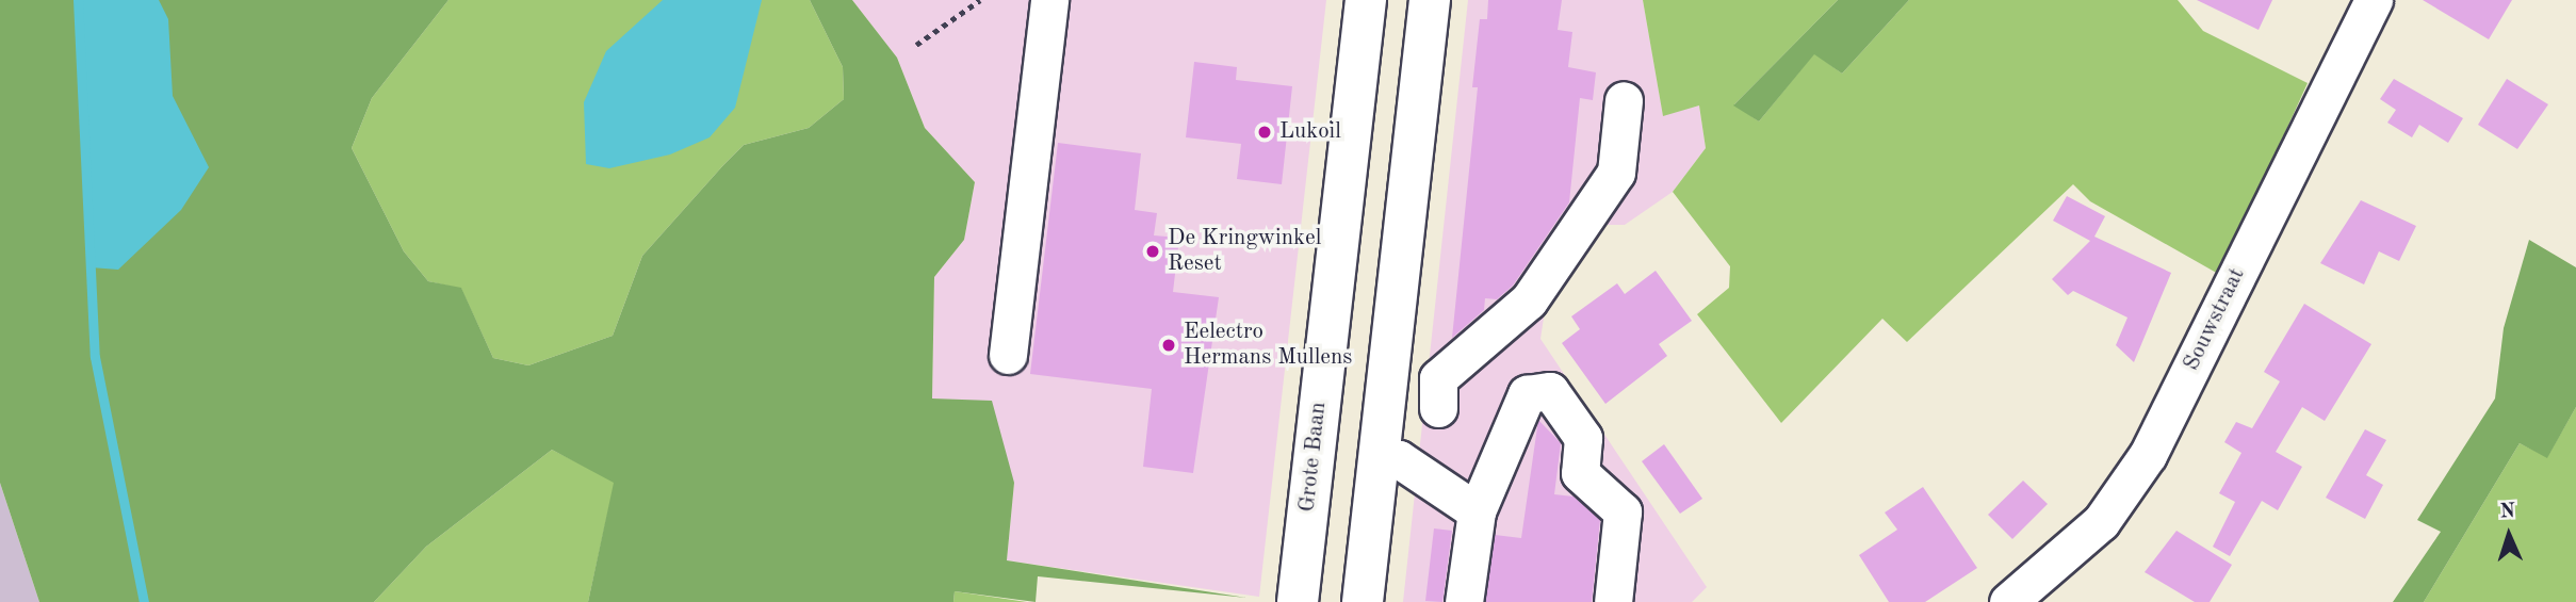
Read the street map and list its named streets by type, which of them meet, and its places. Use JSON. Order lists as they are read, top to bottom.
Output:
{
  "streets": {
    "main road": ["Grote Baan"],
    "street": ["Souwstraat"]
  },
  "places": ["Lukoil", "De Kringwinkel Reset", "Eelectro Hermans Mullens"],
  "north": "top"
}
